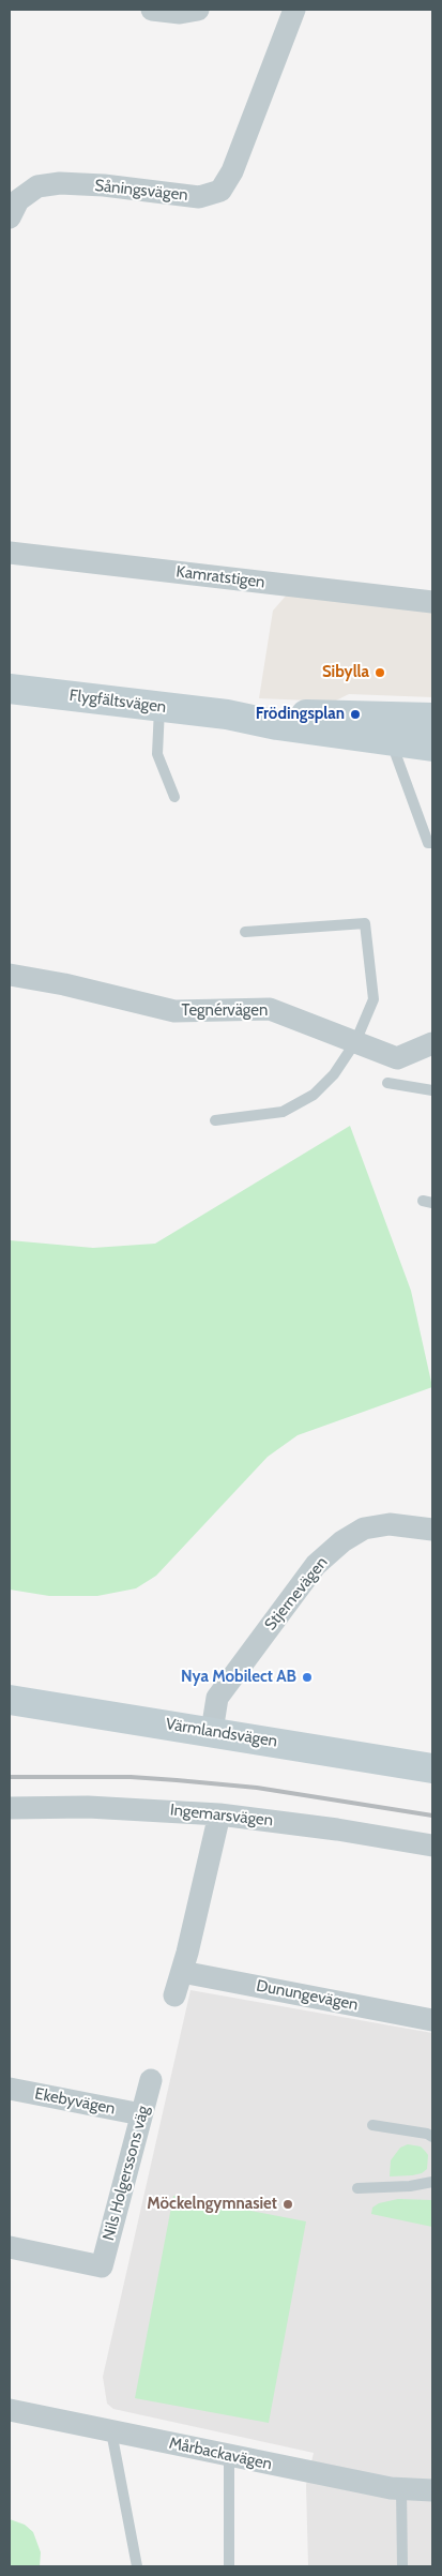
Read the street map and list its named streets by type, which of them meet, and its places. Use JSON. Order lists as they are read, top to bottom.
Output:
{
  "streets": {
    "street": [
      "Såningsvägen",
      "Kamratstigen",
      "Flygfältsvägen",
      "Tegnérvägen",
      "Stjernevägen",
      "Värmlandsvägen",
      "Ingemarsvägen",
      "Dunungevägen",
      "Ekebyvägen",
      "Nils Holgerssons väg",
      "Mårbackavägen"
    ]
  },
  "crossings": [
    ["Stjernevägen", "Värmlandsvägen"],
    ["Ekebyvägen", "Nils Holgerssons väg"]
  ],
  "places": [
    "Sibylla",
    "Frödingsplan",
    "Nya Mobilect AB",
    "Möckelngymnasiet"
  ]
}
